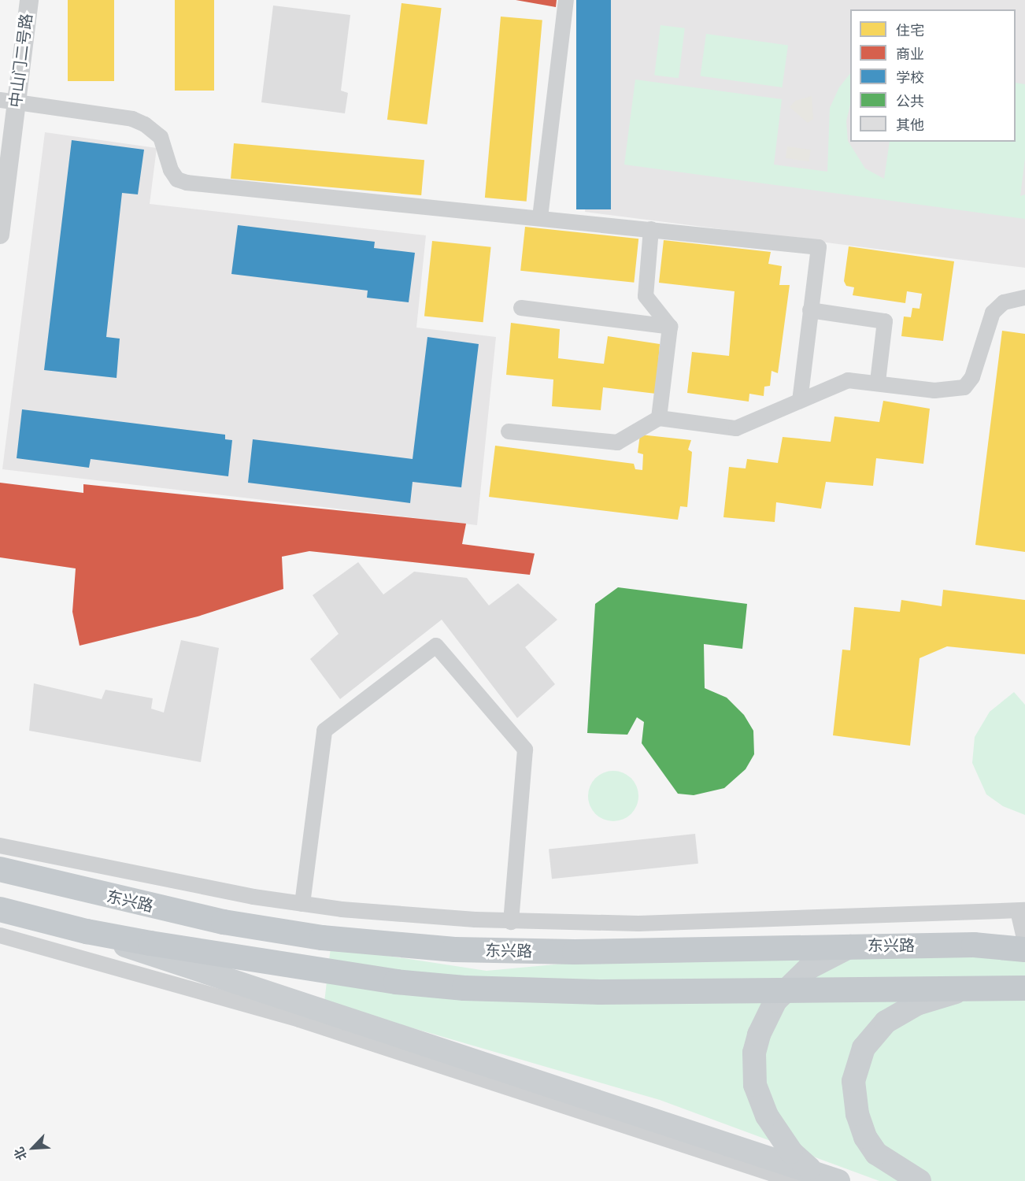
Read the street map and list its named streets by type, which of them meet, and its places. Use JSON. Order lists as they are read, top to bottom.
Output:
{
  "streets": {
    "highway": ["东兴路"],
    "street": ["中山门二号路"]
  },
  "legend": [
    "住宅",
    "商业",
    "学校",
    "公共",
    "其他"
  ],
  "north": "bottom left"
}
